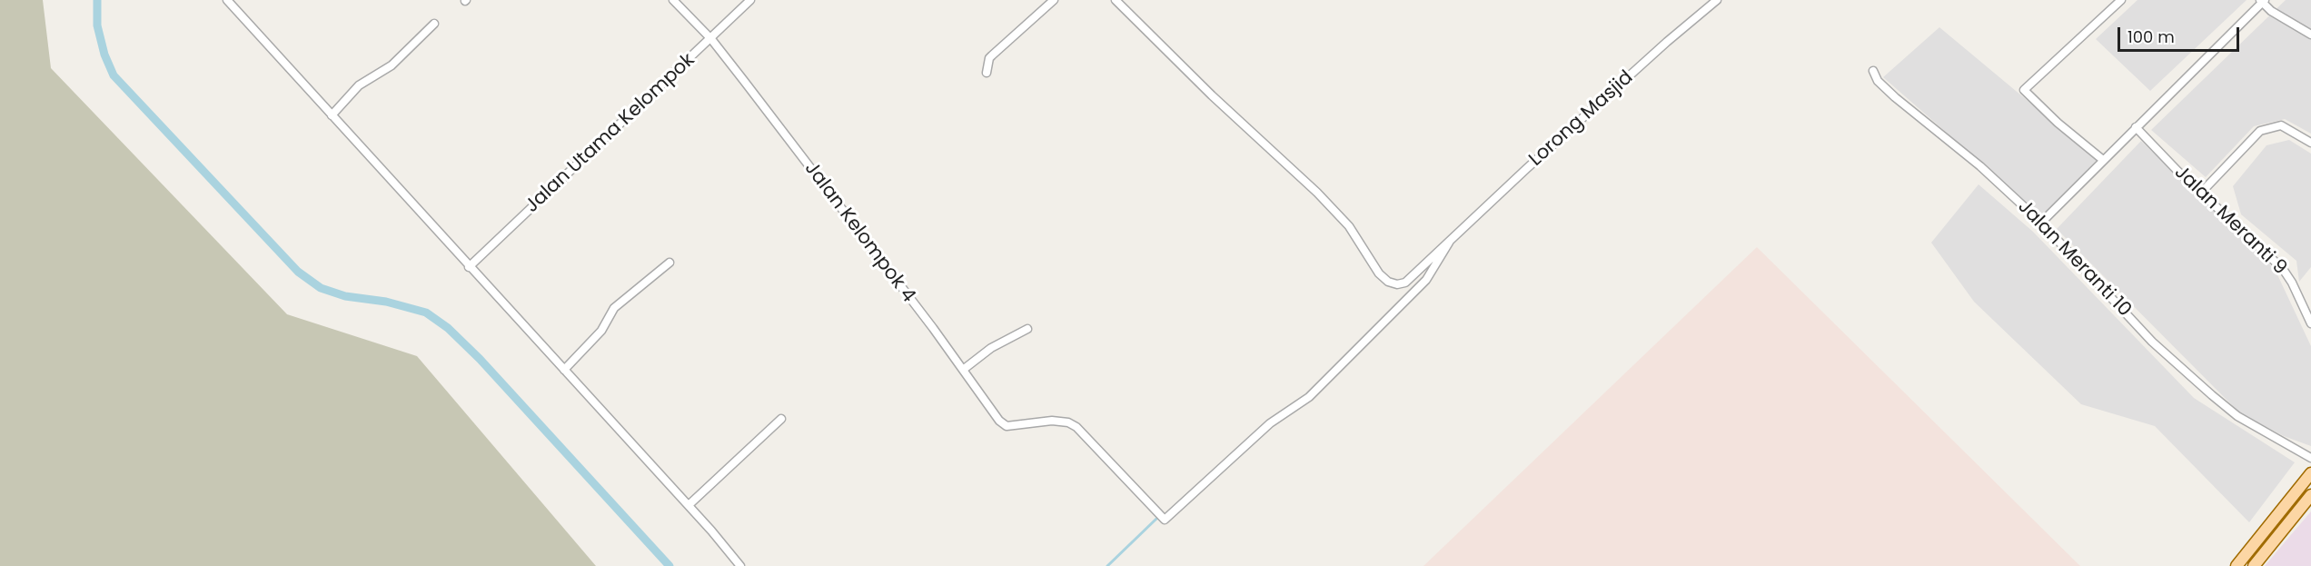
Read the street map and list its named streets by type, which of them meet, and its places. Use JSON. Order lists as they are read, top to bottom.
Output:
{
  "streets": {
    "street": [
      "Lorong Masjid",
      "Jalan Utama Kelompok",
      "Jalan Meranti 9",
      "Jalan Kelompok 4",
      "Jalan Meranti 10"
    ]
  },
  "crossings": [
    ["Lorong Masjid", "Jalan Kelompok 4"],
    ["Jalan Utama Kelompok", "Jalan Kelompok 4"]
  ],
  "scale_bar": "100 m"
}
